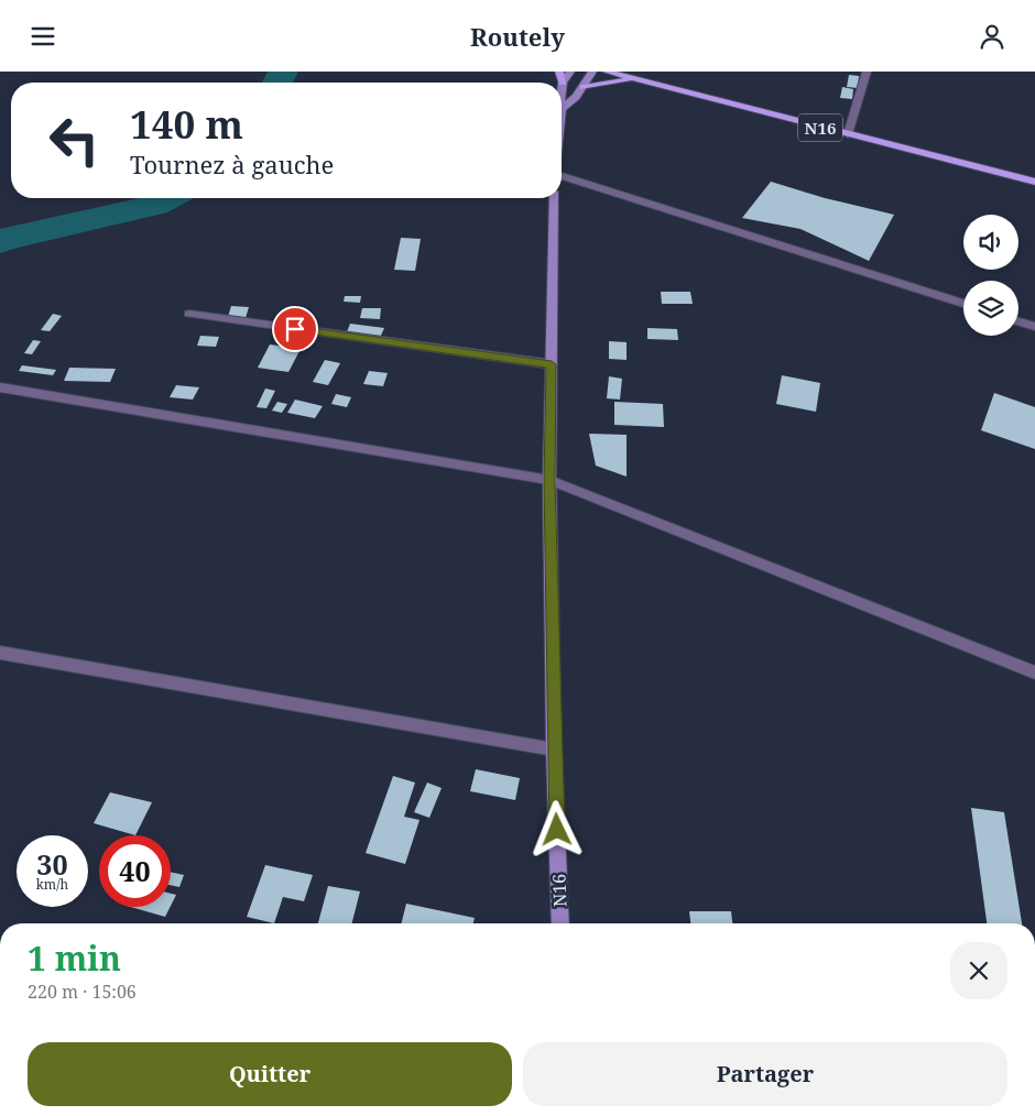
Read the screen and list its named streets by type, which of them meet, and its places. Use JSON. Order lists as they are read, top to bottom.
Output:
{
  "streets": {
    "main road": ["N16"]
  },
  "page": {
    "header": "Routely",
    "turn": ["140 m", "Tournez à gauche"],
    "speed": "30 km/h",
    "limit": "40",
    "heading": ["1 min", "220 m · 15:06"],
    "buttons": ["Quitter", "Partager"]
  }
}
